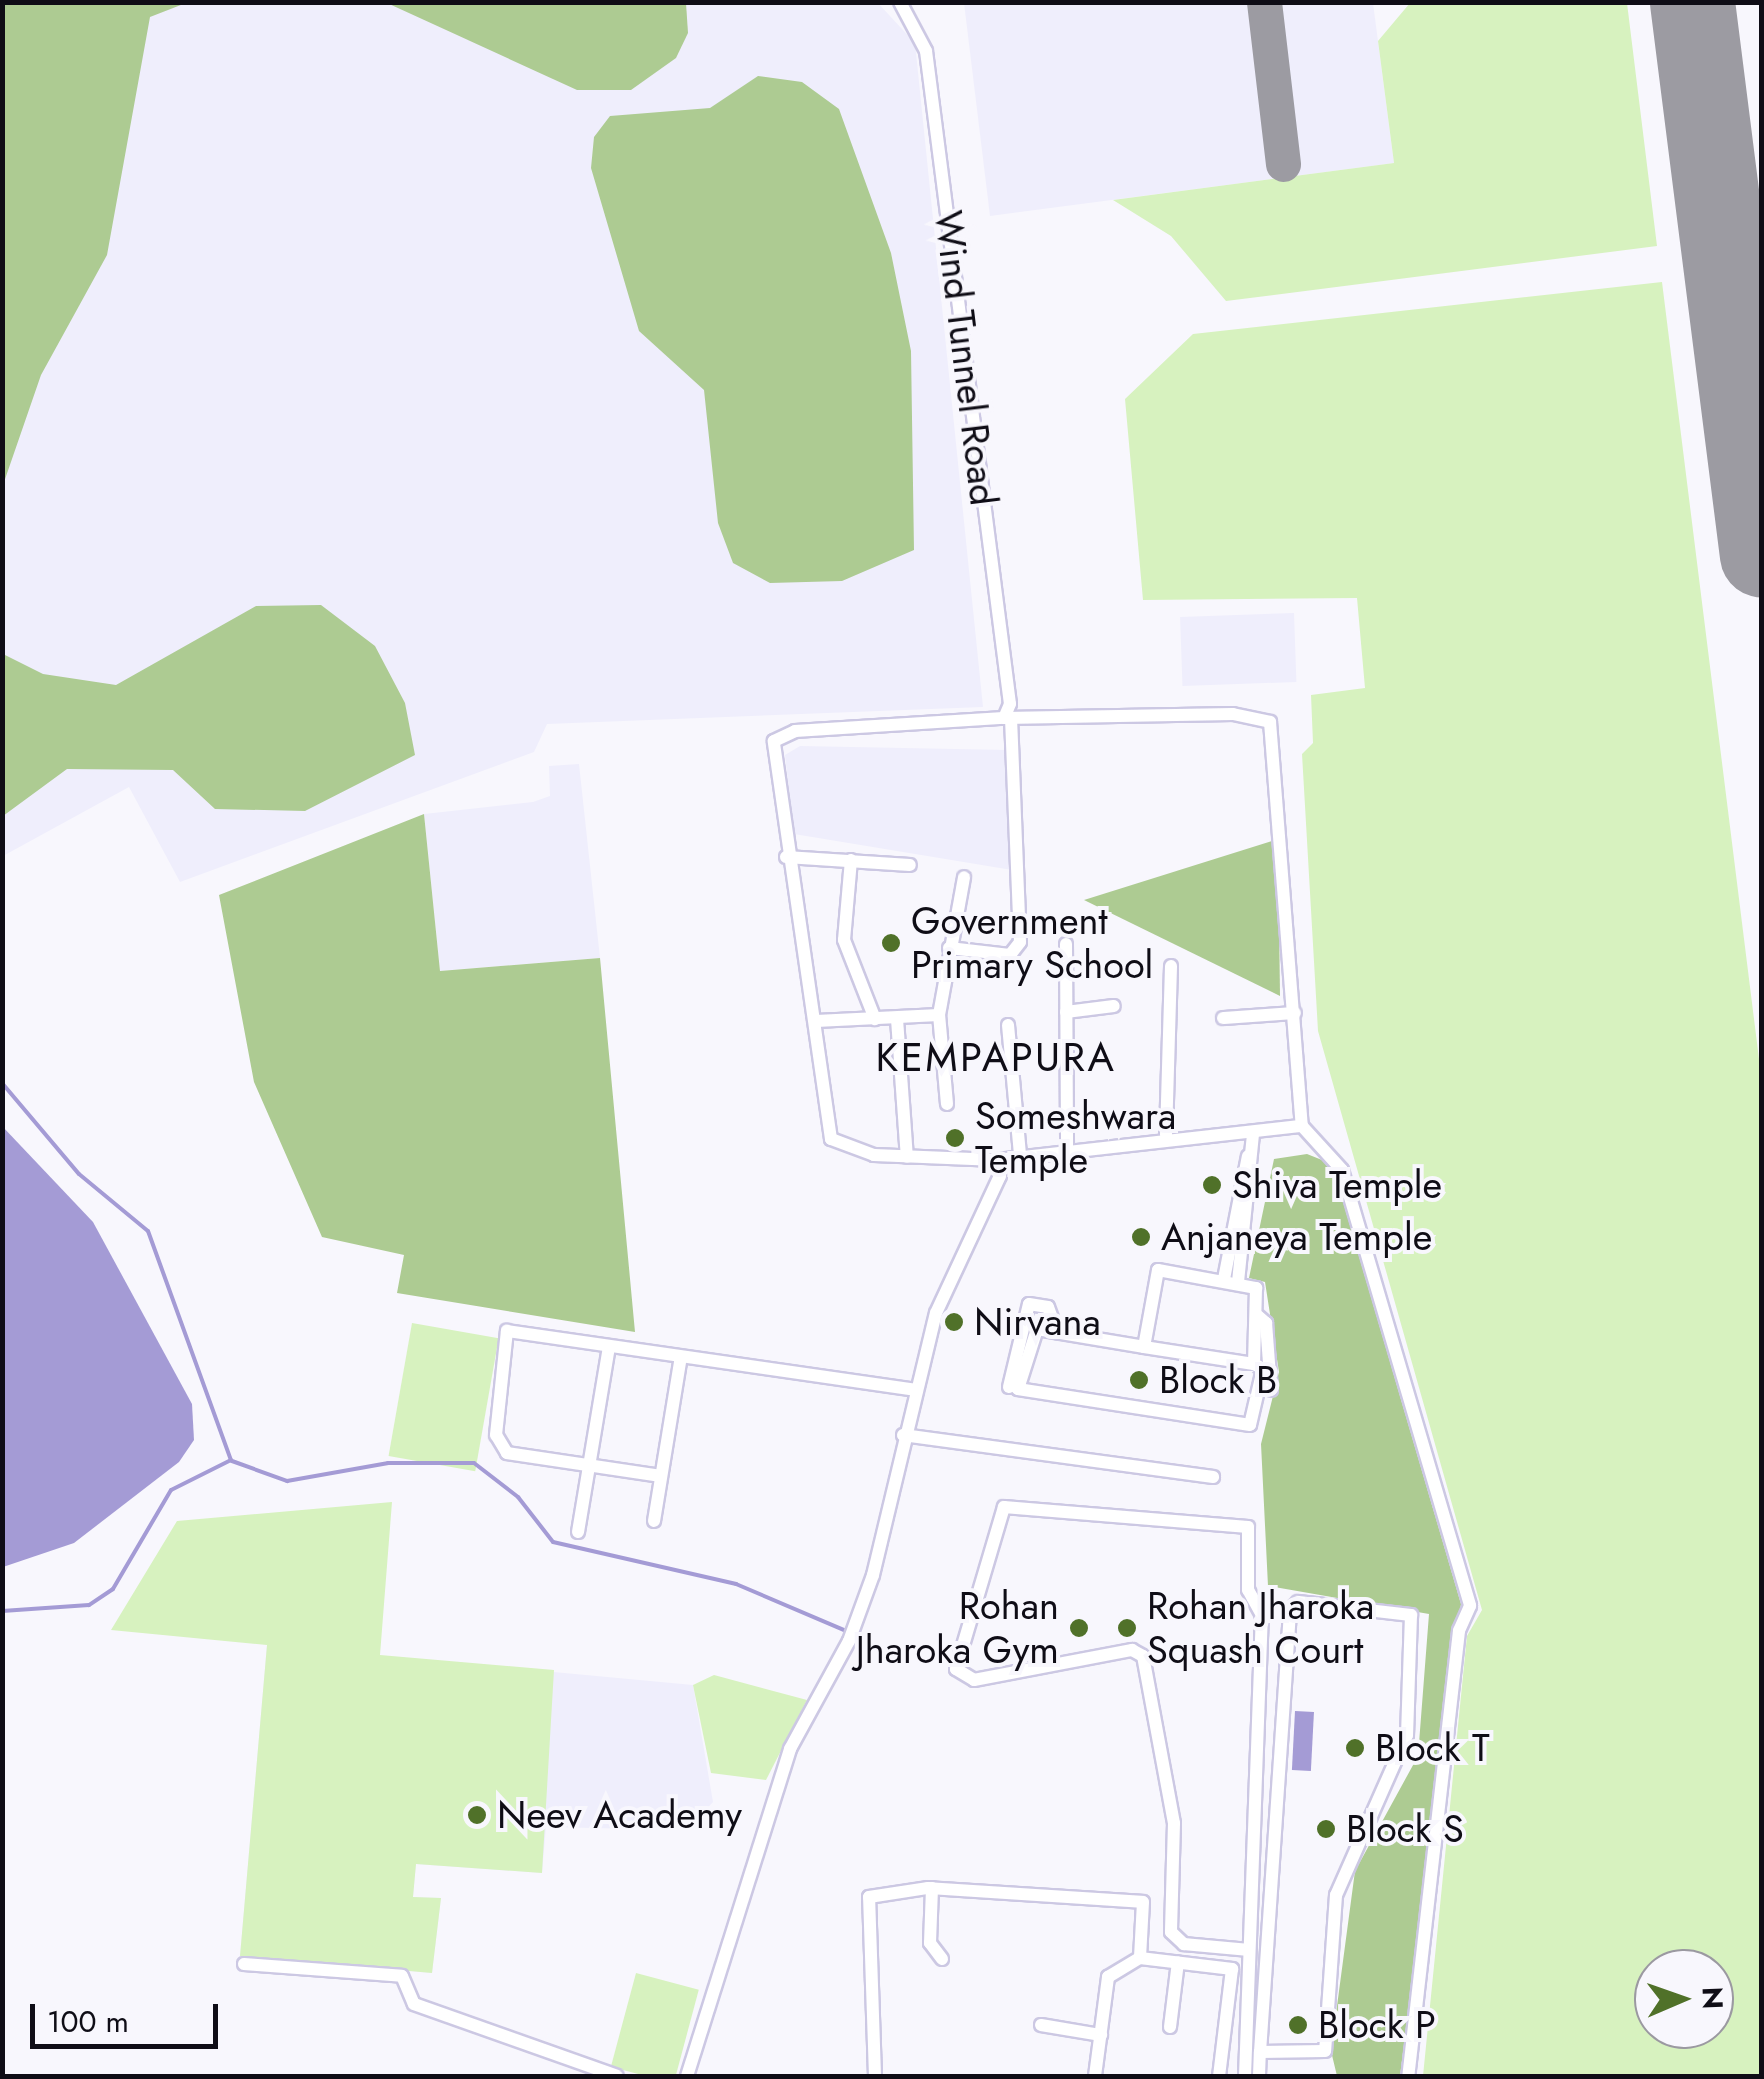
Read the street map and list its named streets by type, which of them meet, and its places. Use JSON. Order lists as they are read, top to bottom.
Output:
{
  "streets": {
    "street": ["Wind Tunnel Road"]
  },
  "districts": ["KEMPAPURA"],
  "places": [
    "Government Primary School",
    "Someshwara Temple",
    "Shiva Temple",
    "Anjaneya Temple",
    "Nirvana",
    "Block B",
    "Rohan Jharoka Gym",
    "Rohan Jharoka Squash Court",
    "Block T",
    "Neev Academy",
    "Block S",
    "Block P"
  ],
  "scale_bar": "100 m",
  "north": "right"
}
